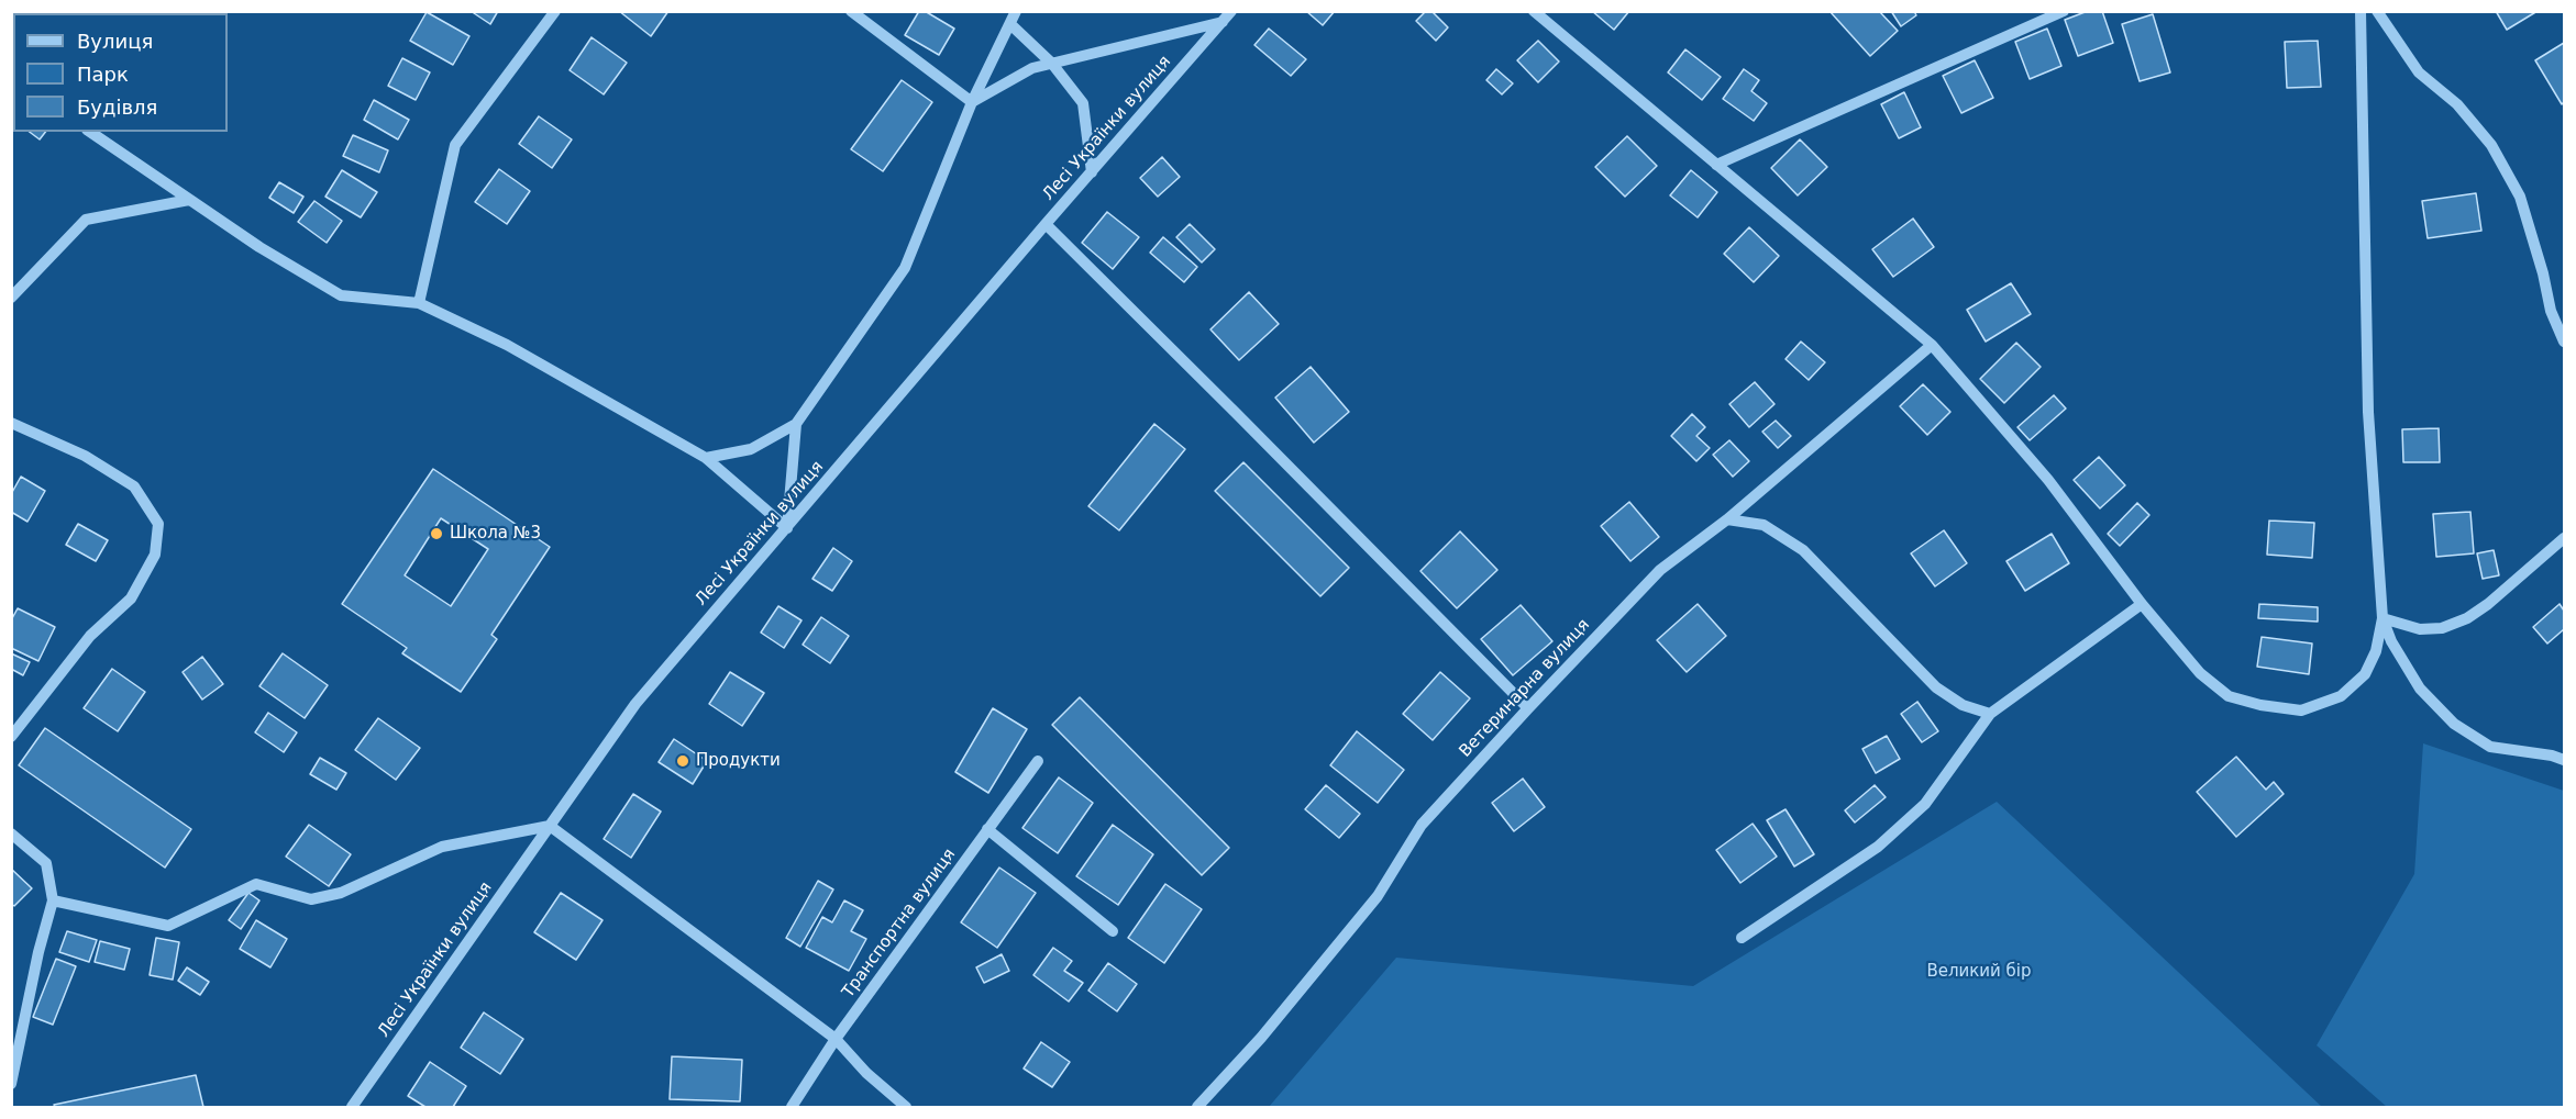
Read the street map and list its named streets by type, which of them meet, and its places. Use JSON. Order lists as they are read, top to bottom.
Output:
{
  "streets": {
    "street": ["Лесі Українки вулиця", "Ветеринарна вулиця", "Транспортна вулиця"]
  },
  "parks": ["Великий бір"],
  "places": ["Школа №3", "Продукти"],
  "legend": ["Вулиця", "Парк", "Будівля"]
}
